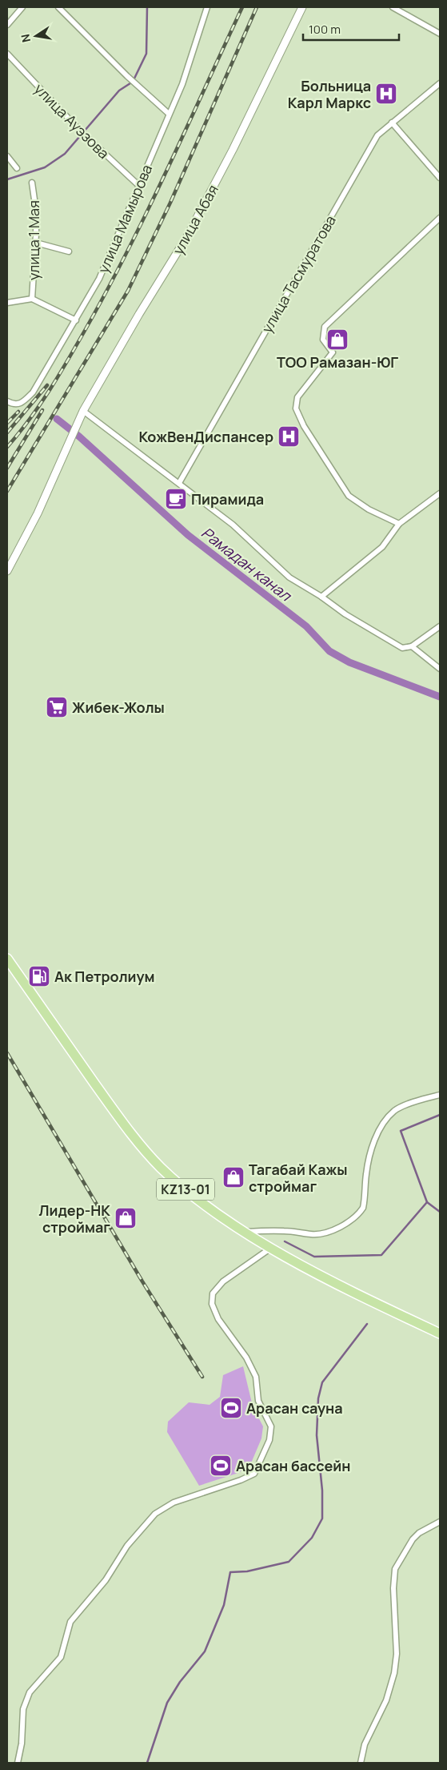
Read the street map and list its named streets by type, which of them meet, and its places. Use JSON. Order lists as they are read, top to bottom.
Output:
{
  "streets": {
    "highway": ["KZ13-01"],
    "main road": ["улица Абая"],
    "street": [
      "улица Ауэзова",
      "улица Мамырова",
      "улица 1 Мая",
      "улица Тасмуратова"
    ]
  },
  "crossings": [
    ["улица Ауэзова", "улица Мамырова"],
    ["улица Мамырова", "улица 1 Мая"]
  ],
  "water": ["Рамадан канал"],
  "places": {
    "hospital": ["Больница Карл Маркс", "КожВенДиспансер"],
    "shop": ["ТОО Рамазан-ЮГ", "Тагабай Кажы строймаг", "Лидер-НК строймаг"],
    "cafe": ["Пирамида"],
    "supermarket": ["Жибек-Жолы"],
    "fuel station": ["Ак Петролиум"],
    "sports": ["Арасан сауна", "Арасан бассейн"]
  },
  "scale_bar": "100 m",
  "north": "left"
}
